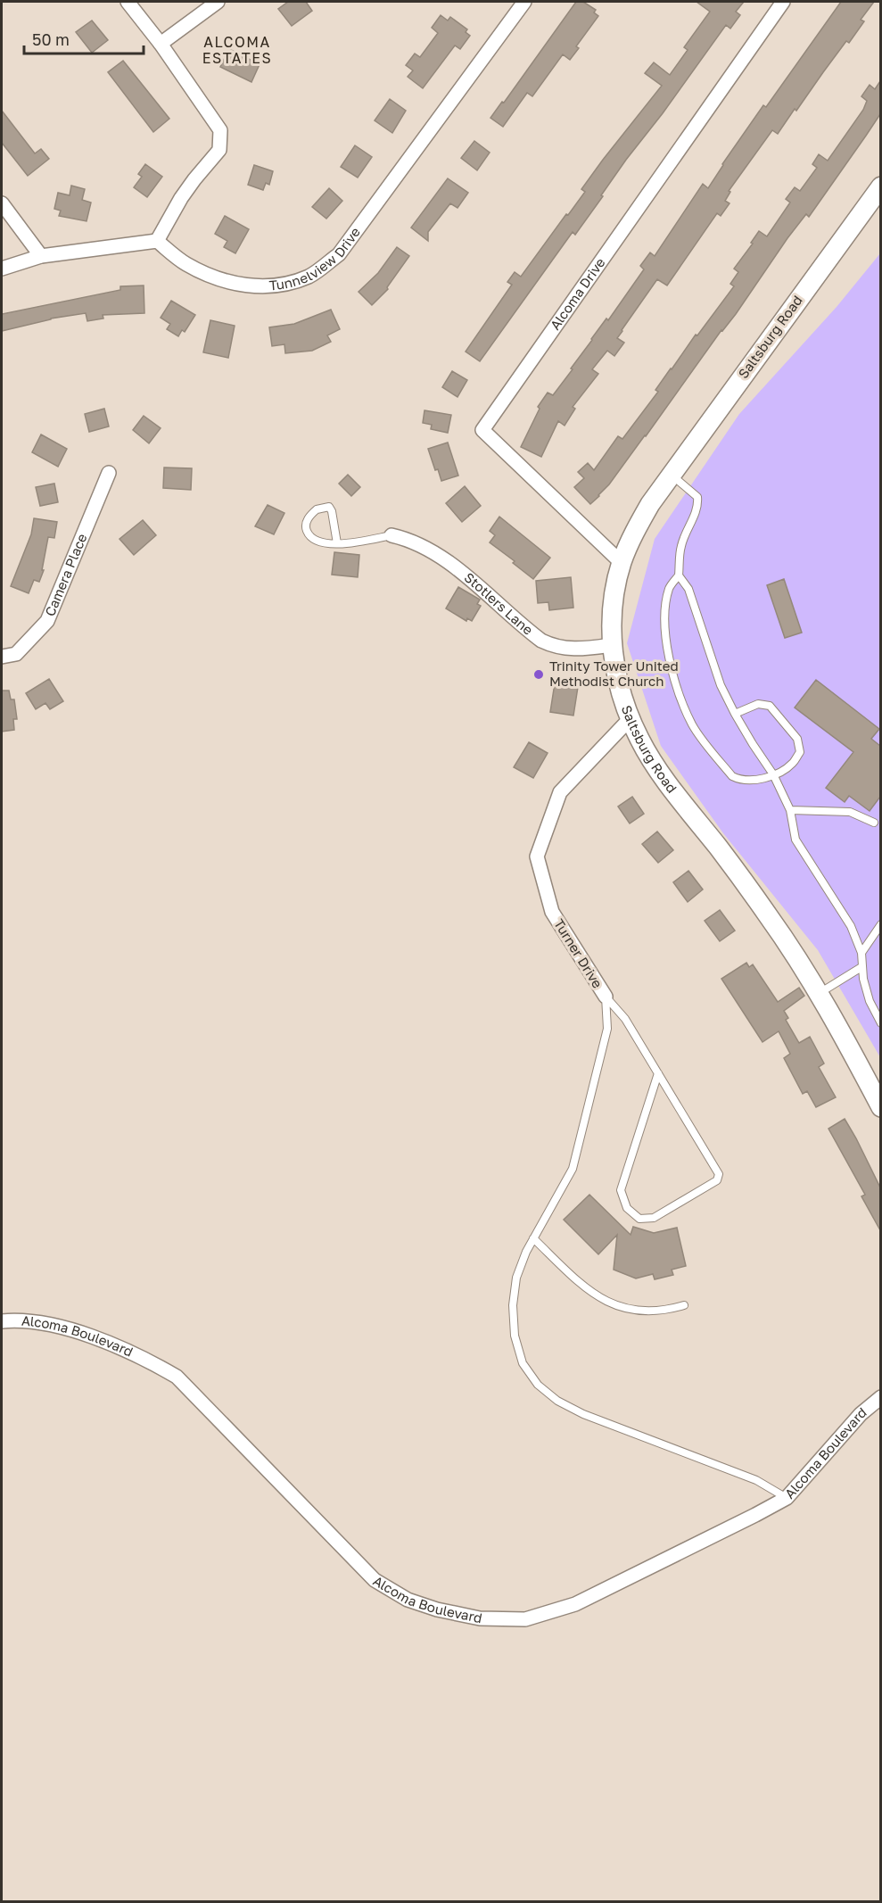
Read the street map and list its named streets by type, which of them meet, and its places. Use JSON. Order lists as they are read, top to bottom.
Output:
{
  "streets": {
    "main road": ["Saltsburg Road"],
    "street": [
      "Tunnelview Drive",
      "Alcoma Drive",
      "Camera Place",
      "Stotlers Lane",
      "Turner Drive",
      "Alcoma Boulevard"
    ]
  },
  "crossings": [
    ["Alcoma Drive", "Saltsburg Road"],
    ["Saltsburg Road", "Stotlers Lane"],
    ["Saltsburg Road", "Turner Drive"]
  ],
  "districts": ["ALCOMA ESTATES"],
  "places": ["Trinity Tower United Methodist Church"],
  "scale_bar": "50 m"
}
